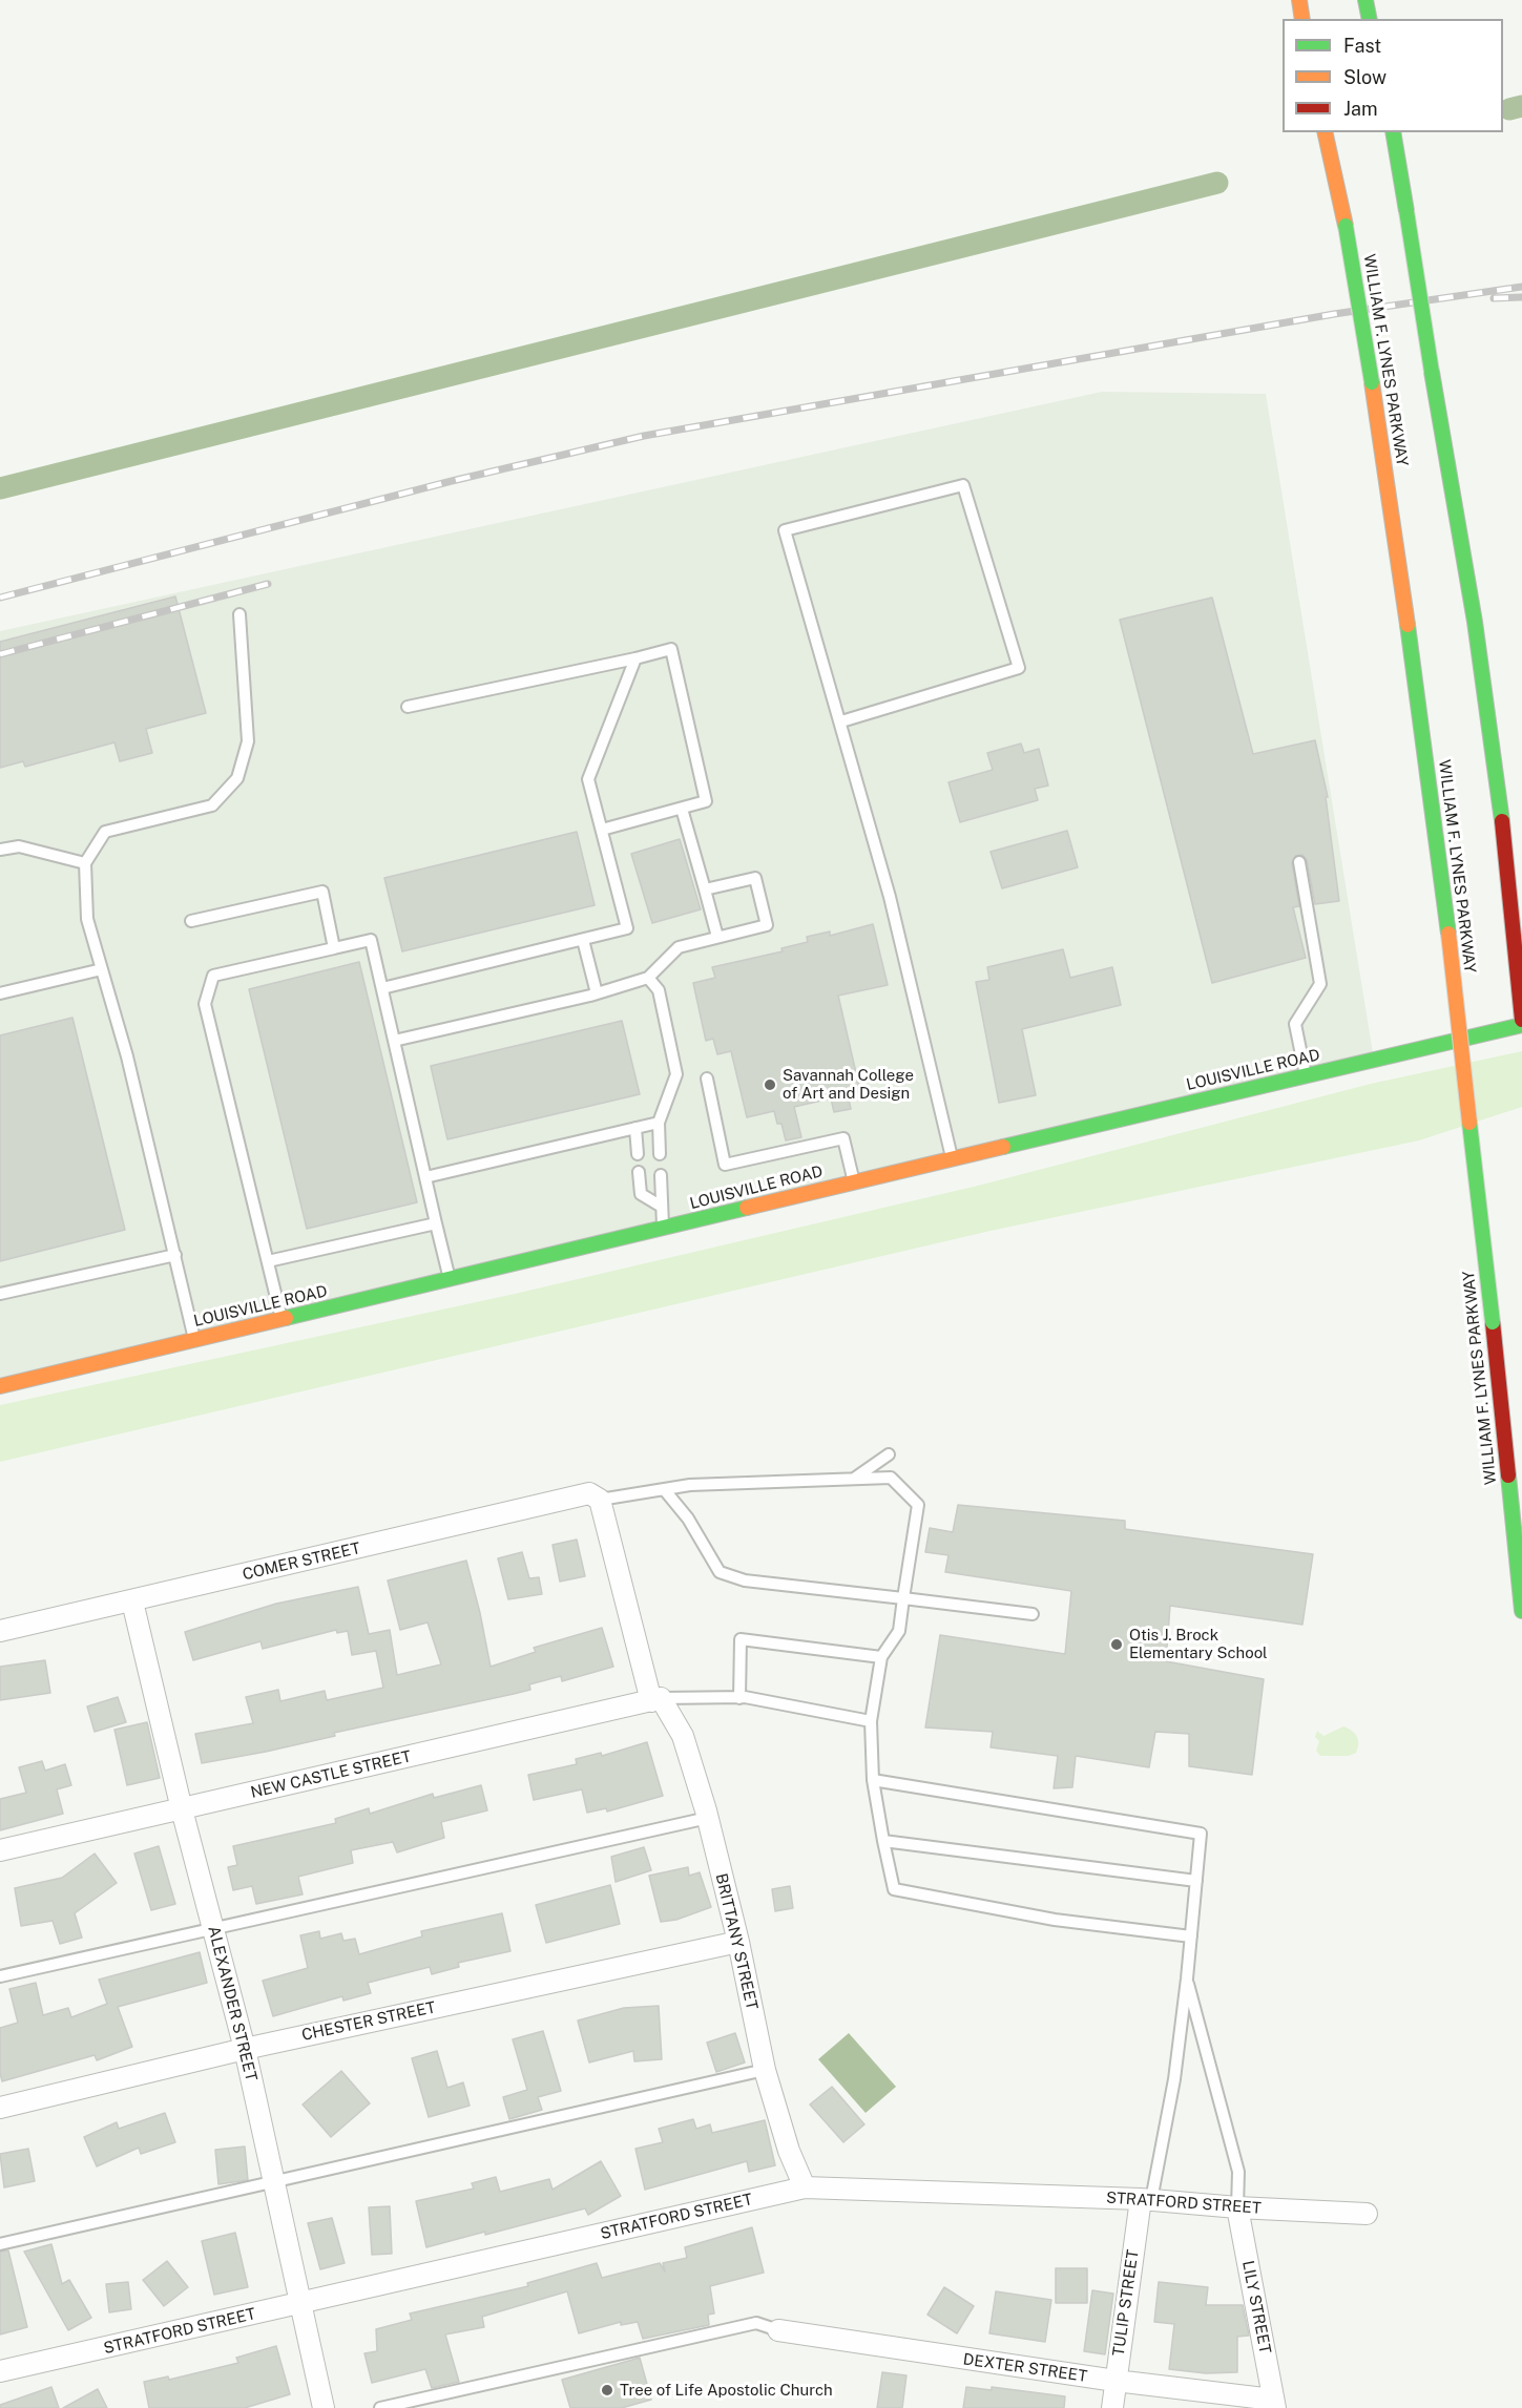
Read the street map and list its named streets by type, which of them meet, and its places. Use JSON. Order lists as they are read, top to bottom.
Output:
{
  "streets": {
    "main road": ["WILLIAM F. LYNES PARKWAY", "LOUISVILLE ROAD"],
    "street": [
      "COMER STREET",
      "NEW CASTLE STREET",
      "BRITTANY STREET",
      "ALEXANDER STREET",
      "CHESTER STREET",
      "STRATFORD STREET",
      "TULIP STREET",
      "LILY STREET",
      "DEXTER STREET"
    ]
  },
  "crossings": [
    ["COMER STREET", "BRITTANY STREET"],
    ["COMER STREET", "ALEXANDER STREET"],
    ["NEW CASTLE STREET", "BRITTANY STREET"],
    ["NEW CASTLE STREET", "ALEXANDER STREET"],
    ["BRITTANY STREET", "CHESTER STREET"],
    ["BRITTANY STREET", "STRATFORD STREET"],
    ["ALEXANDER STREET", "CHESTER STREET"],
    ["ALEXANDER STREET", "STRATFORD STREET"],
    ["STRATFORD STREET", "TULIP STREET"],
    ["STRATFORD STREET", "LILY STREET"],
    ["TULIP STREET", "DEXTER STREET"],
    ["LILY STREET", "DEXTER STREET"]
  ],
  "places": ["Savannah College of Art and Design", "Otis J. Brock Elementary School", "Tree of Life Apostolic Church"],
  "legend": ["Fast", "Slow", "Jam"]
}
